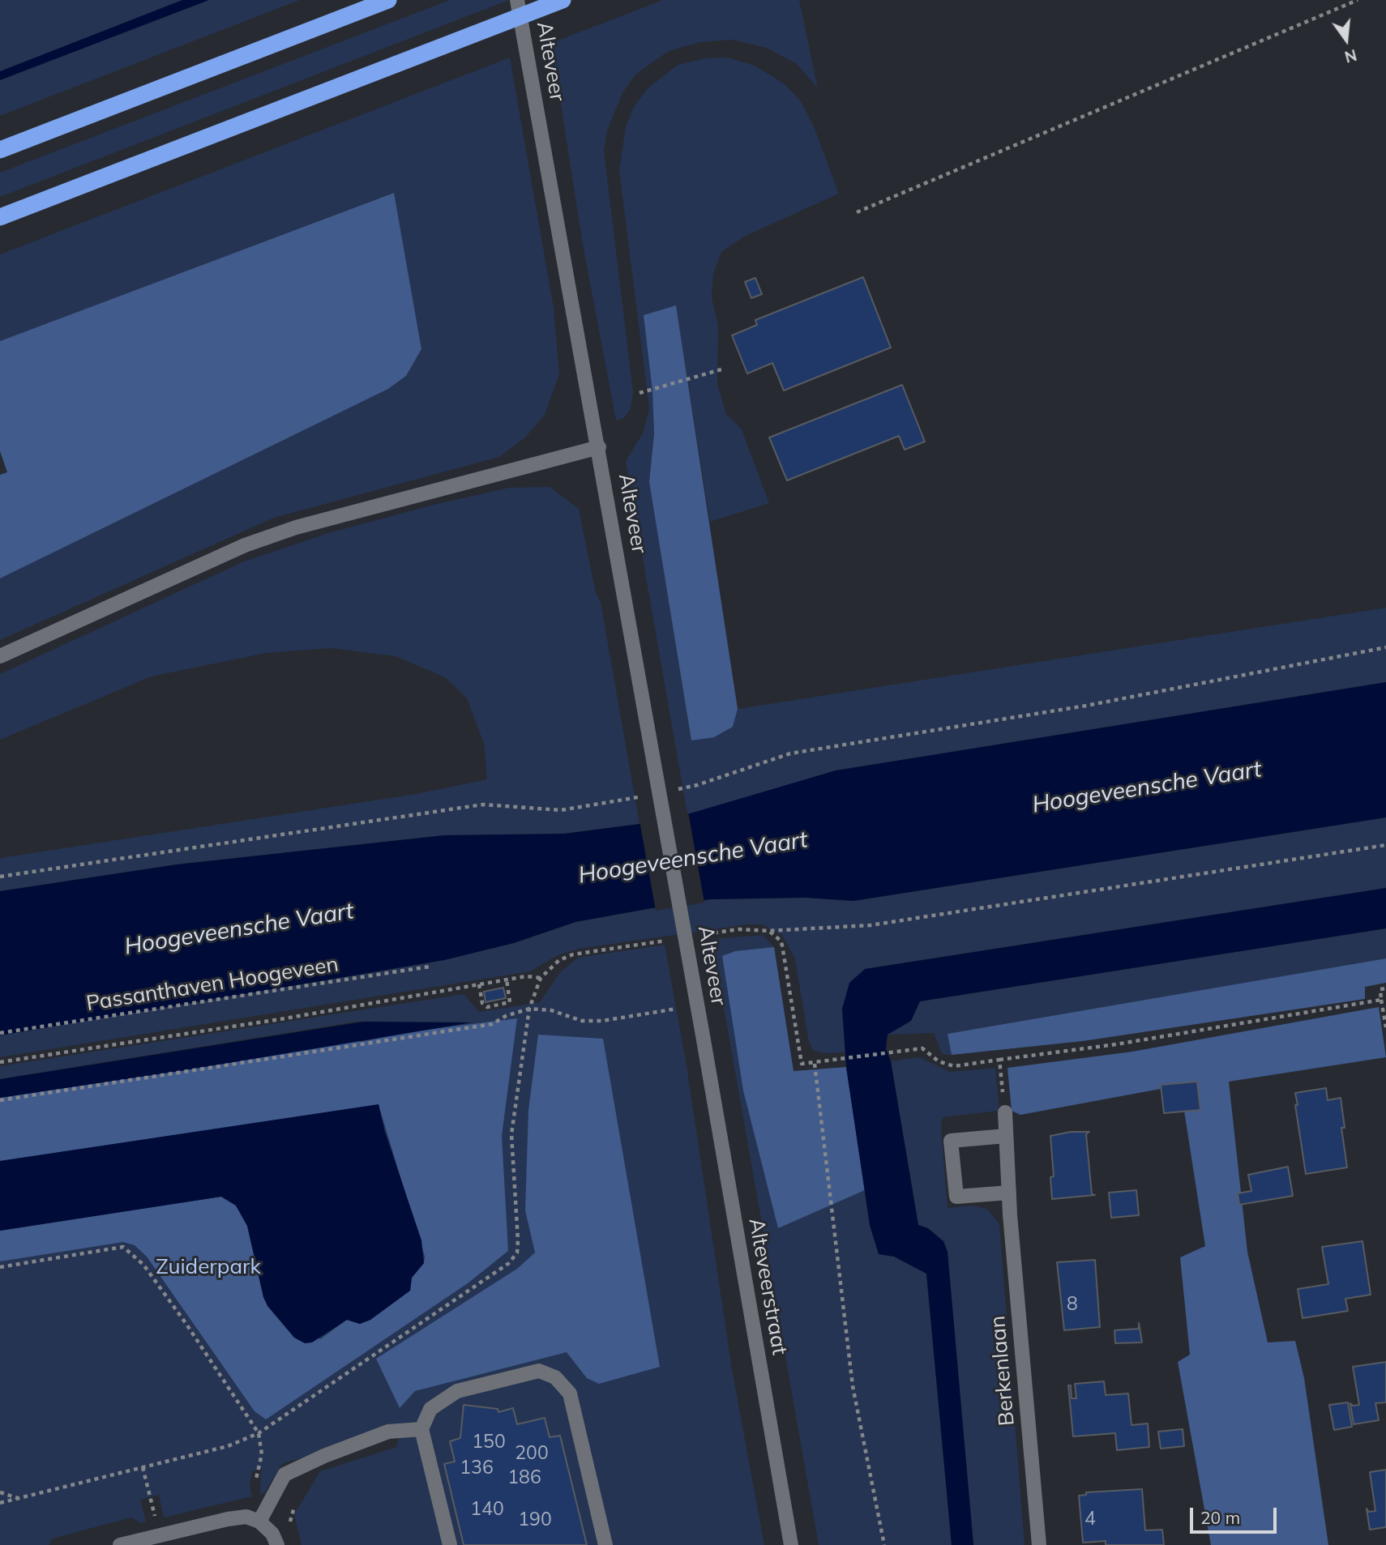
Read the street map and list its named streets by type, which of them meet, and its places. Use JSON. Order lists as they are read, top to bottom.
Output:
{
  "streets": {
    "street": ["Alteveer", "Alteveerstraat", "Berkenlaan"],
    "path": ["Passanthaven Hoogeveen"]
  },
  "crossings": [
    ["Alteveer", "Alteveerstraat"]
  ],
  "water": ["Hoogeveensche Vaart"],
  "parks": ["Zuiderpark"],
  "house_numbers": [
    "8",
    "150",
    "200",
    "136",
    "186",
    "140",
    "4",
    "190"
  ],
  "scale_bar": "20 m",
  "north": "bottom"
}
